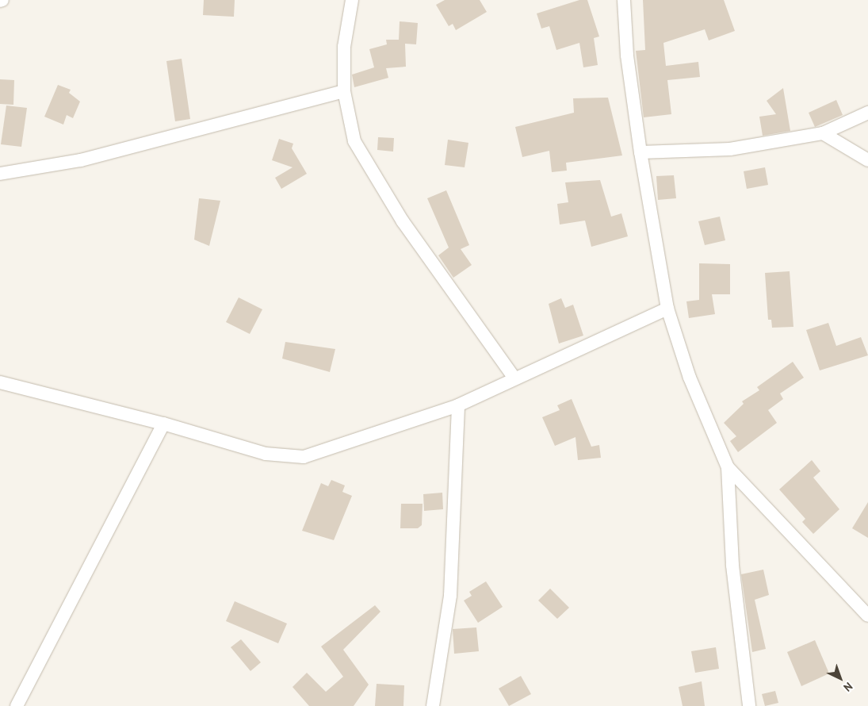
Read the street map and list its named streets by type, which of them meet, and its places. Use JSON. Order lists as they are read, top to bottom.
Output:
{
  "north": "bottom right"
}
